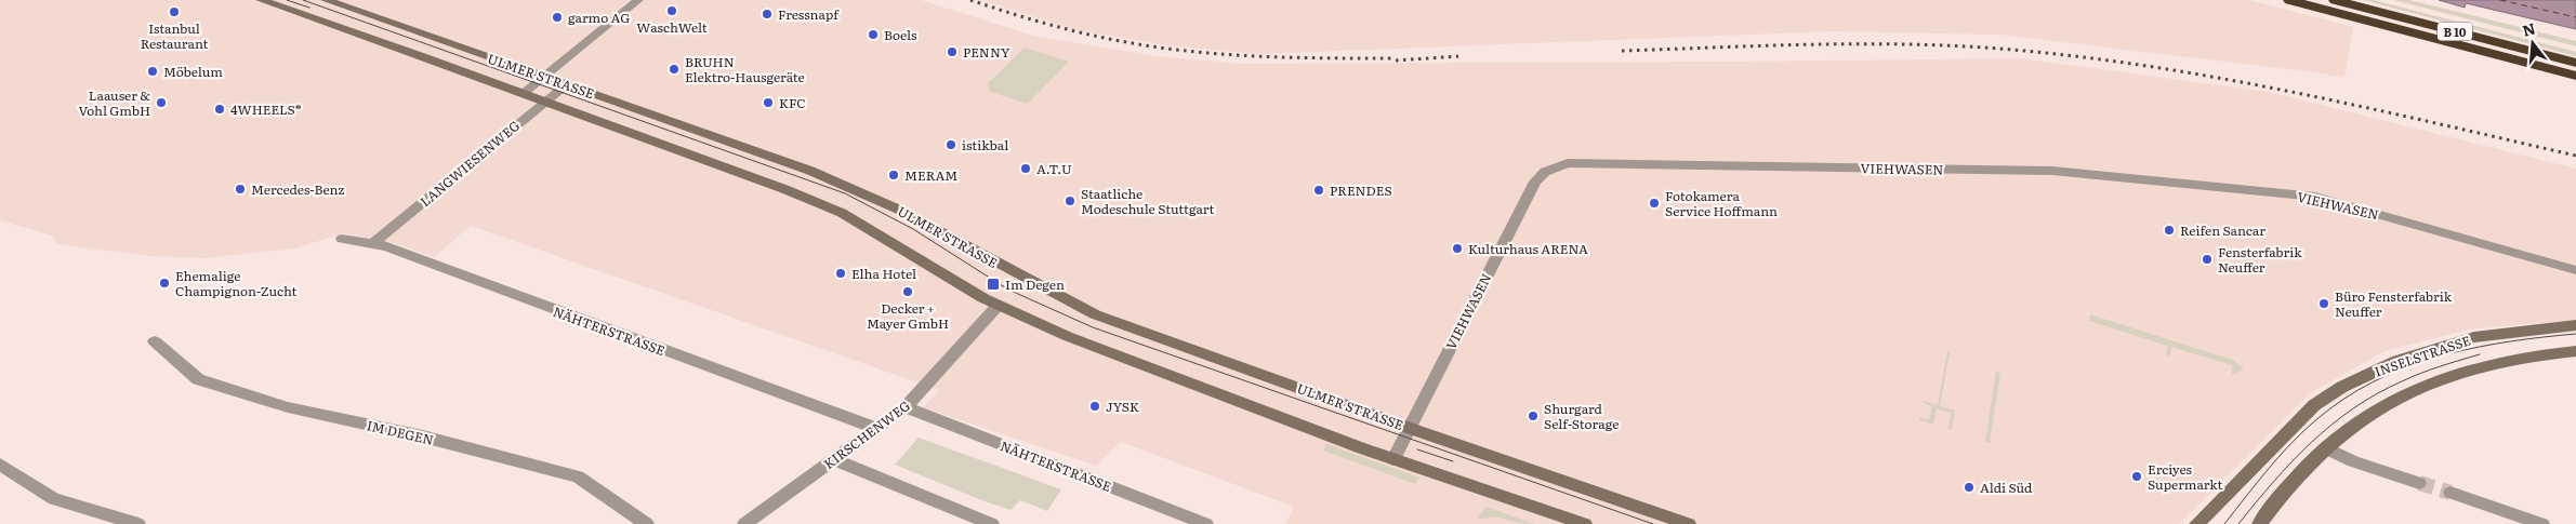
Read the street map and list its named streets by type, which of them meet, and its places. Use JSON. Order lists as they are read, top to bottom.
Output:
{
  "streets": {
    "highway": ["B 10"],
    "street": [
      "ULMER STRASSE",
      "LANGWIESENWEG",
      "VIEHWASEN",
      "NÄHTERSTRASSE",
      "INSELSTRASSE",
      "IM DEGEN",
      "KIRSCHENWEG"
    ]
  },
  "crossings": [
    ["ULMER STRASSE", "LANGWIESENWEG"],
    ["ULMER STRASSE", "VIEHWASEN"],
    ["ULMER STRASSE", "KIRSCHENWEG"],
    ["LANGWIESENWEG", "NÄHTERSTRASSE"],
    ["NÄHTERSTRASSE", "KIRSCHENWEG"]
  ],
  "places": {
    "other": [
      "WaschWelt",
      "Istanbul Restaurant",
      "Fressnapf",
      "garmo AG",
      "Boels",
      "PENNY",
      "BRUHN Elektro-Hausgeräte",
      "Möbelum",
      "Laauser & Vohl GmbH",
      "KFC",
      "4WHEELS®",
      "istikbal",
      "A.T.U",
      "MERAM",
      "Mercedes-Benz",
      "PRENDES",
      "Staatliche Modeschule Stuttgart",
      "Fotokamera Service Hoffmann",
      "Reifen Sancar",
      "Kulturhaus ARENA",
      "Fensterfabrik Neuffer",
      "Elha Hotel",
      "Ehemalige Champignon-Zucht",
      "Decker + Mayer GmbH",
      "Büro Fensterfabrik Neuffer",
      "JYSK",
      "Shurgard Self-Storage",
      "Erciyes Supermarkt",
      "Aldi Süd"
    ],
    "transit": ["Im Degen"]
  },
  "north": "top"
}
